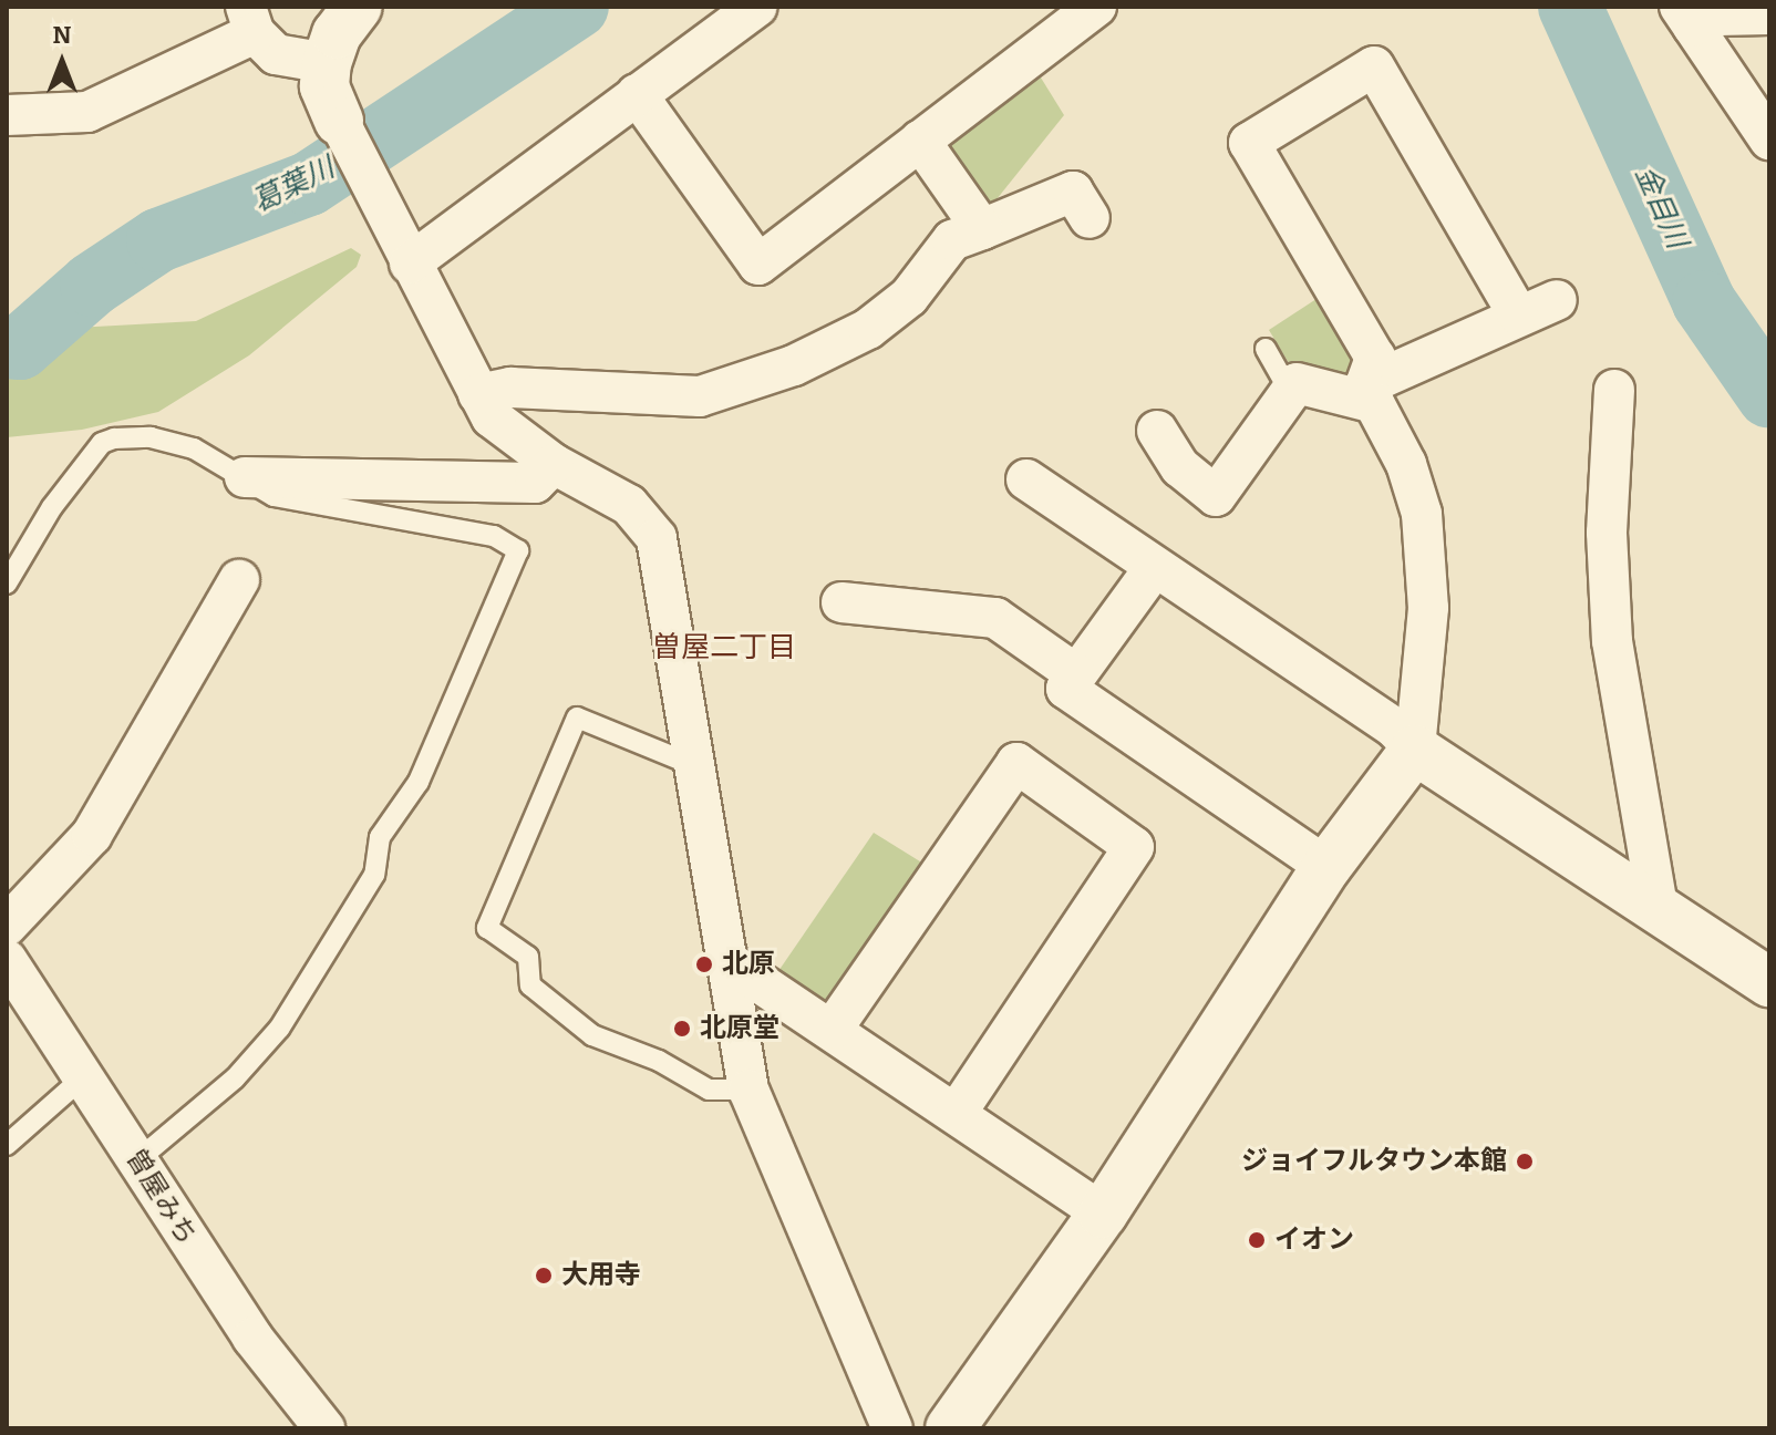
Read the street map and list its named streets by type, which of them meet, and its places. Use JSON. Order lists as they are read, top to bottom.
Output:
{
  "streets": {
    "street": ["曽屋みち"]
  },
  "districts": ["曽屋二丁目"],
  "water": ["葛葉川", "金目川"],
  "places": [
    "北原",
    "北原堂",
    "ジョイフルタウン本館",
    "イオン",
    "大用寺"
  ],
  "north": "top"
}
